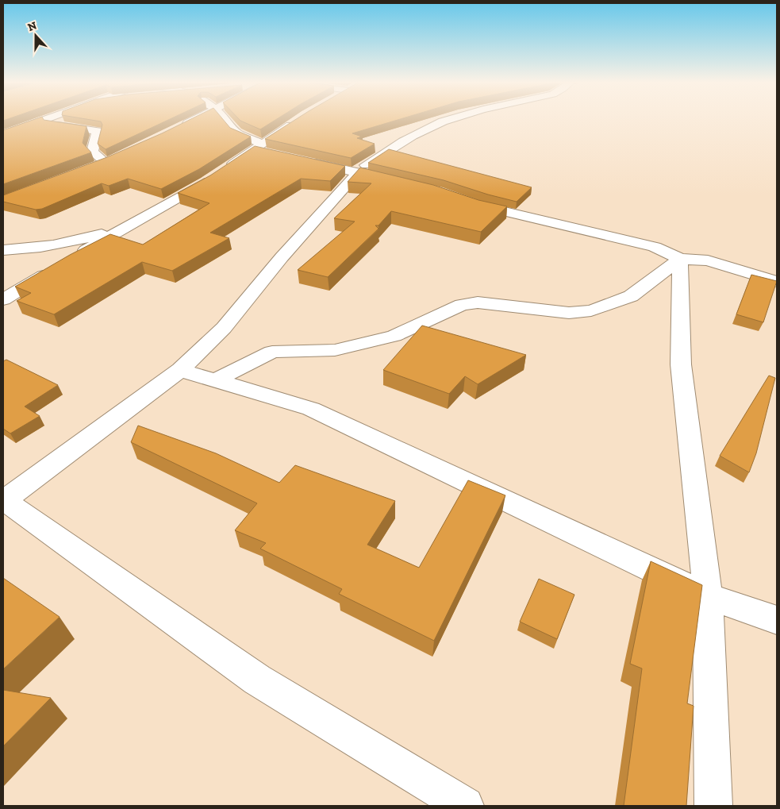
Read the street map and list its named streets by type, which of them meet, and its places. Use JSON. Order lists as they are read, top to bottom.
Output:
{
  "north": "top"
}
